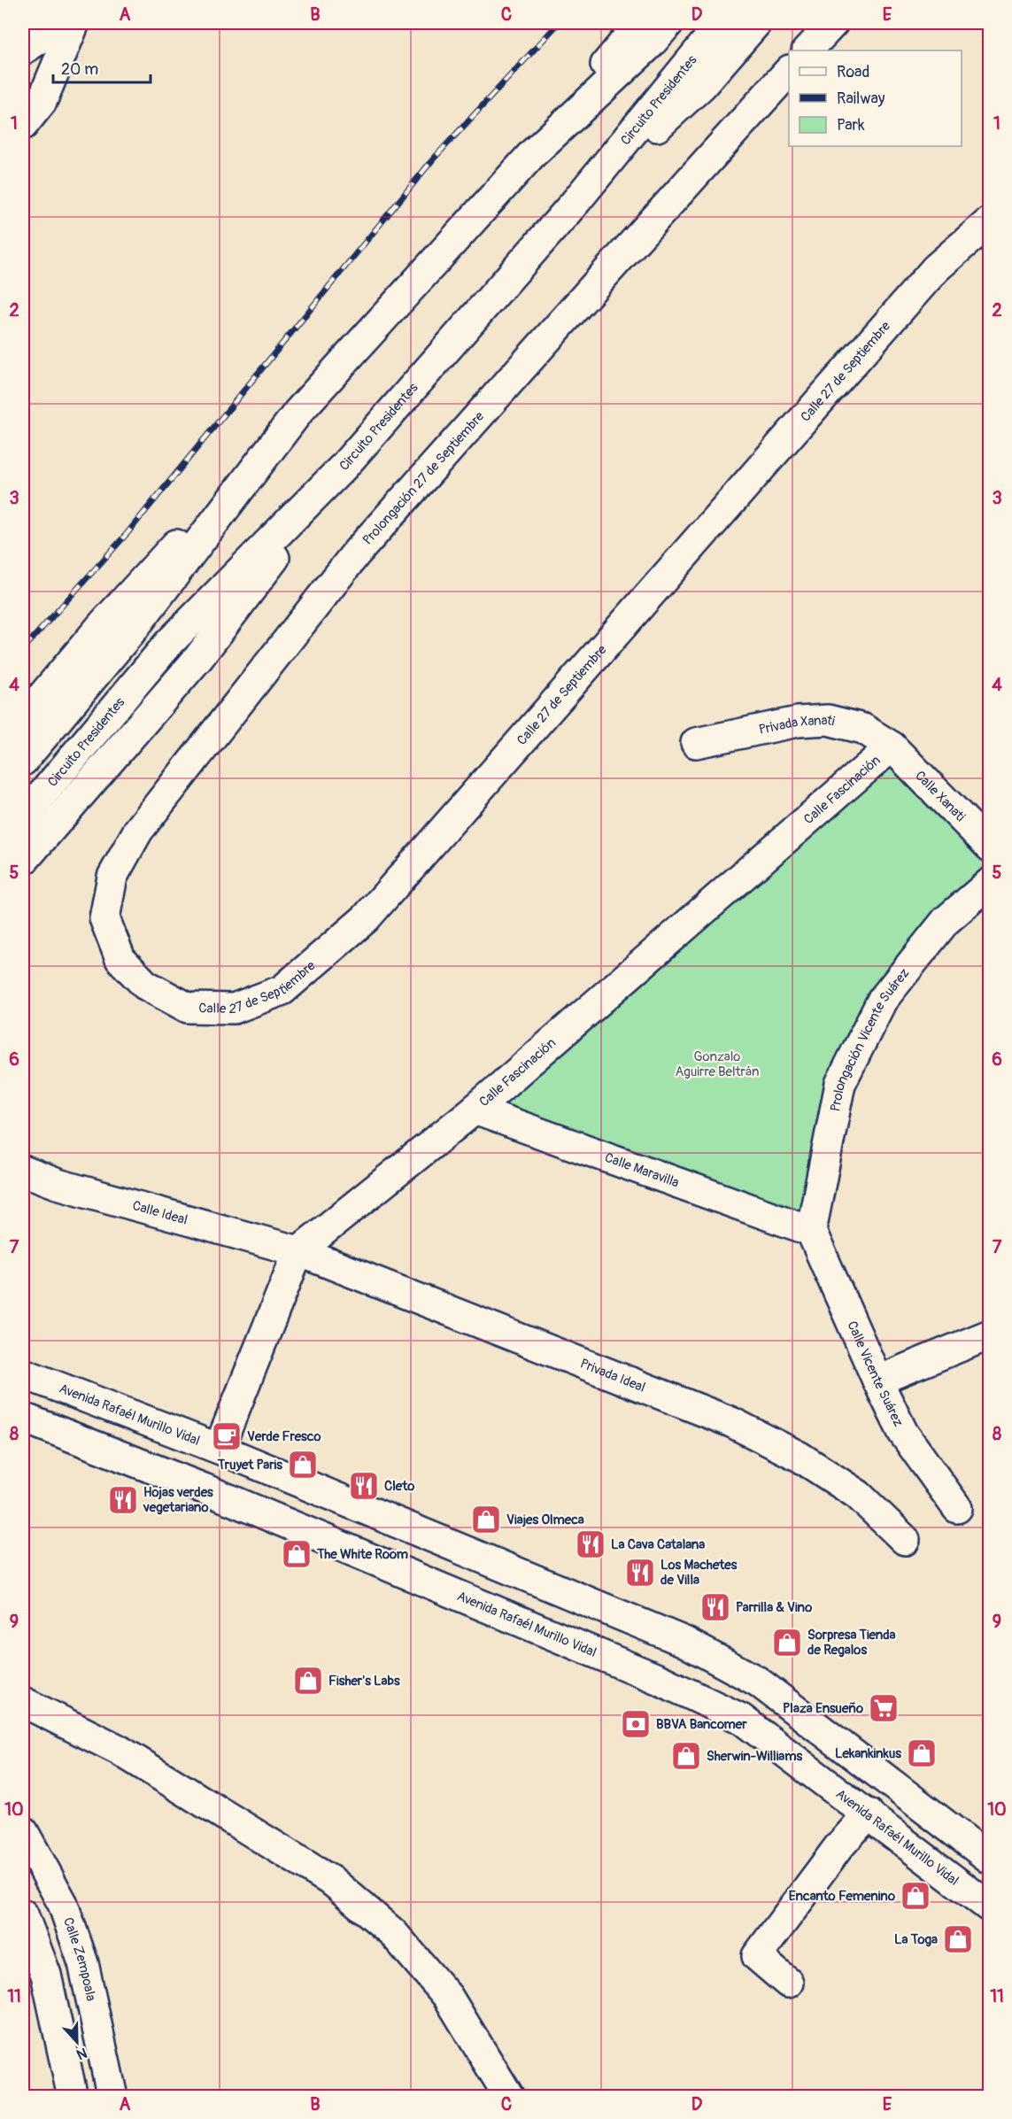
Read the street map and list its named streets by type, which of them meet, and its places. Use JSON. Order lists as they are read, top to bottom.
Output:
{
  "streets": {
    "street": [
      "Circuito Presidentes",
      "Calle 27 de Septiembre",
      "Prolongación 27 de Septiembre",
      "Privada Xanati",
      "Calle Fascinación",
      "Calle Xanati",
      "Prolongación Vicente Suárez",
      "Calle Maravilla",
      "Calle Ideal",
      "Calle Vicente Suárez",
      "Privada Ideal",
      "Avenida Rafaél Murillo Vidal",
      "Calle Zempoala"
    ]
  },
  "crossings": [
    ["Calle 27 de Septiembre", "Prolongación 27 de Septiembre"],
    ["Privada Xanati", "Calle Fascinación"],
    ["Privada Xanati", "Calle Xanati"],
    ["Calle Fascinación", "Calle Xanati"],
    ["Calle Fascinación", "Calle Maravilla"],
    ["Calle Fascinación", "Calle Ideal"],
    ["Calle Fascinación", "Privada Ideal"],
    ["Calle Fascinación", "Avenida Rafaél Murillo Vidal"],
    ["Prolongación Vicente Suárez", "Calle Maravilla"],
    ["Prolongación Vicente Suárez", "Calle Vicente Suárez"],
    ["Calle Maravilla", "Calle Vicente Suárez"],
    ["Calle Ideal", "Privada Ideal"]
  ],
  "parks": ["Gonzalo Aguirre Beltrán"],
  "places": {
    "cafe": ["Verde Fresco"],
    "shop": [
      "Truyet Paris",
      "Viajes Olmeca",
      "The White Room",
      "Sorpresa Tienda de Regalos",
      "Fisher's Labs",
      "Lekankinkus",
      "Sherwin-Williams",
      "Encanto Femenino",
      "La Toga"
    ],
    "restaurant": [
      "Cleto",
      "Hojas verdes vegetariano",
      "La Cava Catalana",
      "Los Machetes de Villa",
      "Parrilla & Vino"
    ],
    "supermarket": ["Plaza Ensueño"],
    "bank": ["BBVA Bancomer"]
  },
  "legend": ["Road", "Railway", "Park"],
  "scale_bar": "20 m",
  "north": "bottom",
  "grid": {
    "columns": [
      "A",
      "B",
      "C",
      "D",
      "E"
    ],
    "rows": [
      "1",
      "2",
      "3",
      "4",
      "5",
      "6",
      "7",
      "8",
      "9",
      "10",
      "11"
    ]
  }
}
